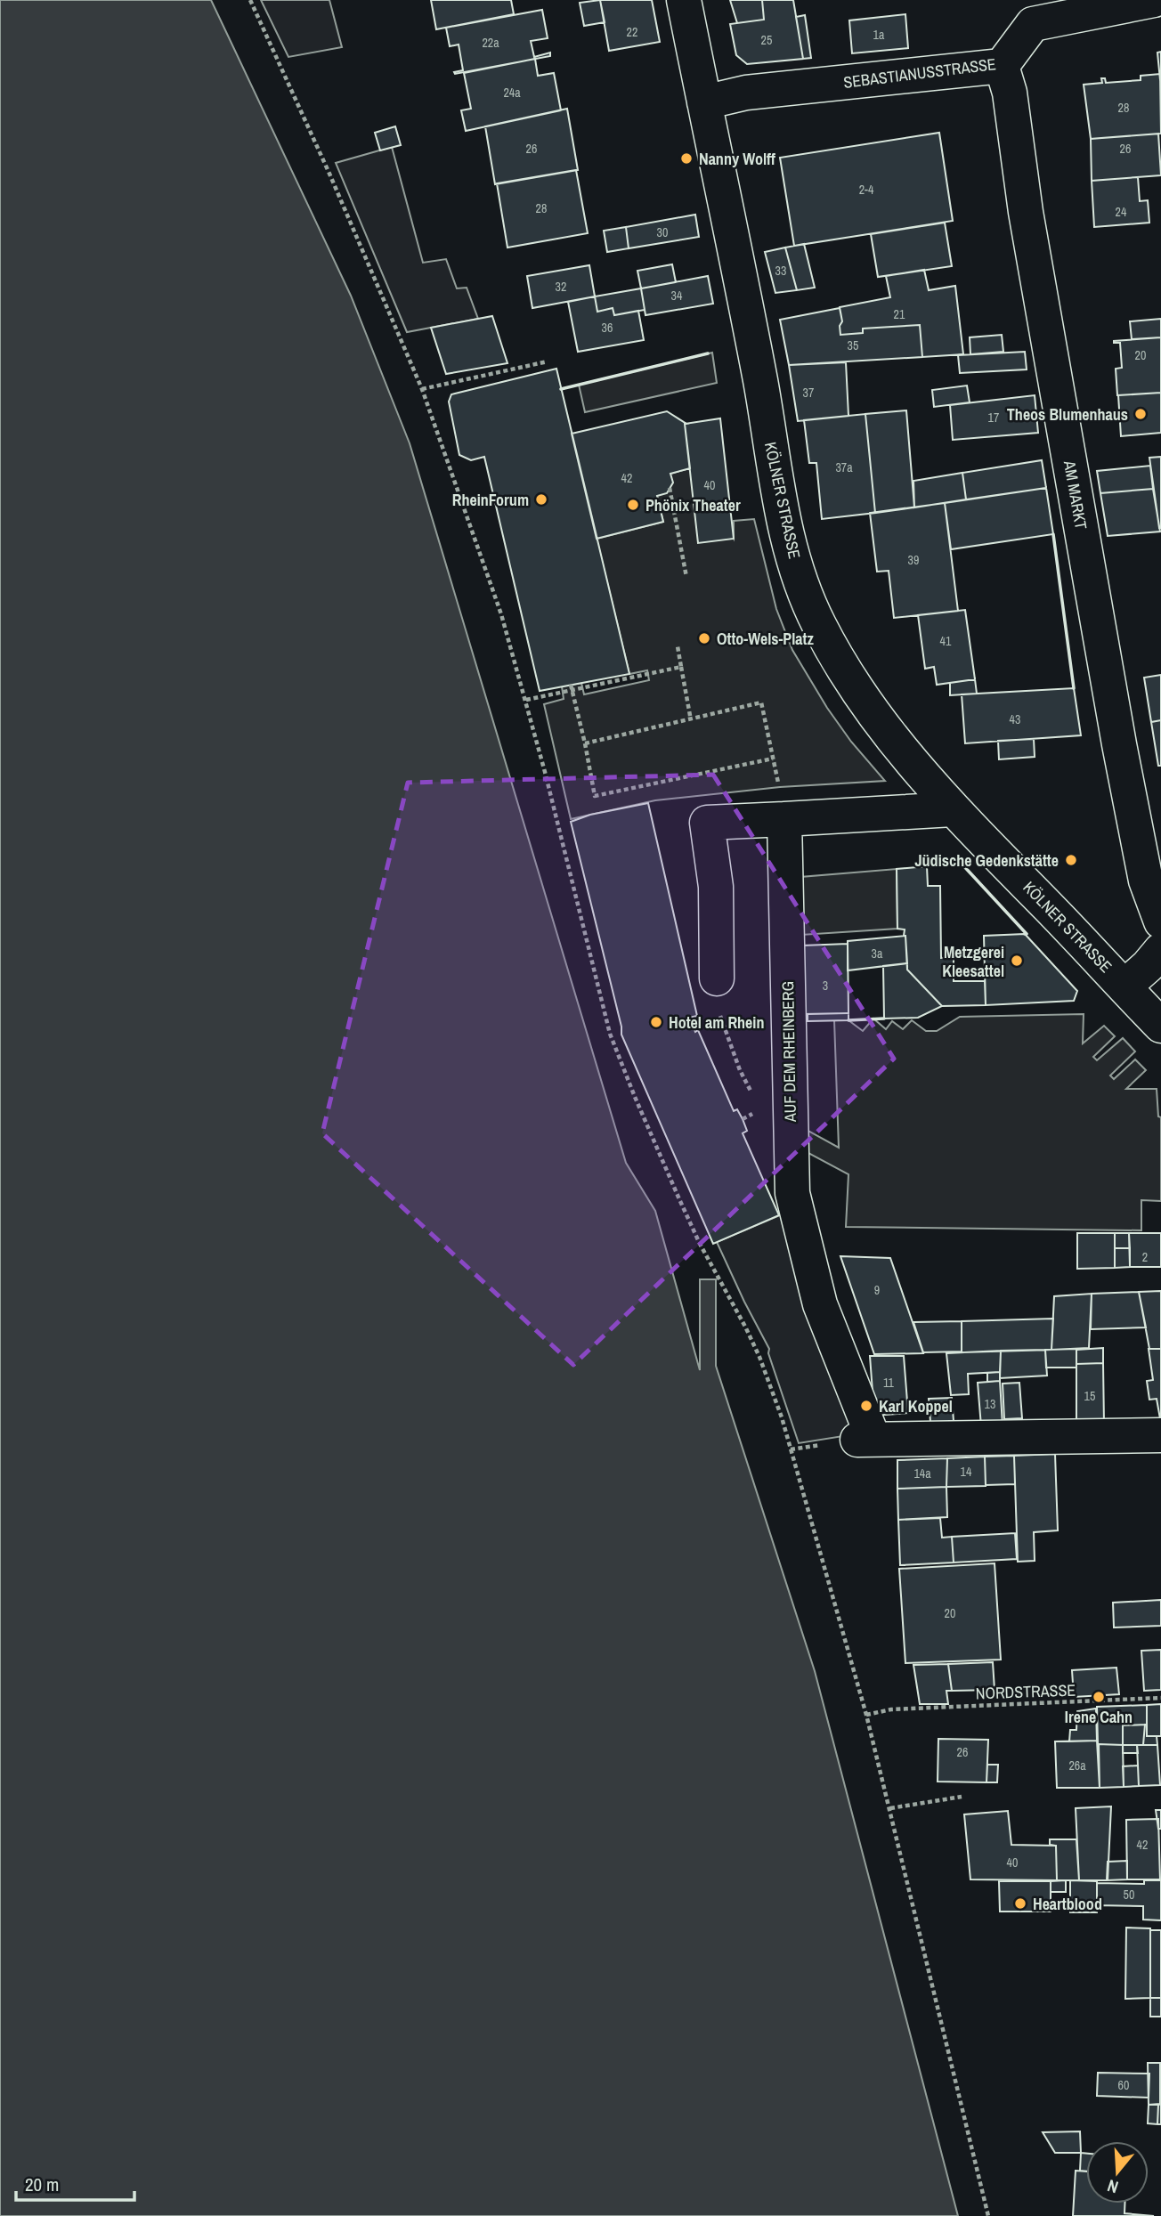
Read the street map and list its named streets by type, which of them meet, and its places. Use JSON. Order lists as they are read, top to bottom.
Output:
{
  "streets": {
    "street": [
      "SEBASTIANUSSTRASSE",
      "AM MARKT",
      "KÖLNER STRASSE",
      "AUF DEM RHEINBERG"
    ],
    "path": ["NORDSTRASSE"]
  },
  "crossings": [
    ["SEBASTIANUSSTRASSE", "AM MARKT"],
    ["SEBASTIANUSSTRASSE", "KÖLNER STRASSE"]
  ],
  "places": [
    "Nanny Wolff",
    "Theos Blumenhaus",
    "RheinForum",
    "Phönix Theater",
    "Otto-Wels-Platz",
    "Jüdische Gedenkstätte",
    "Metzgerei Kleesattel",
    "Hotel am Rhein",
    "Karl Koppel",
    "Irene Cahn",
    "Heartblood"
  ],
  "house_numbers": [
    "22",
    "1a",
    "25",
    "22a",
    "24a",
    "28",
    "26",
    "26",
    "2-4",
    "28",
    "24",
    "30",
    "33",
    "32",
    "34",
    "21",
    "36",
    "35",
    "20",
    "37",
    "17",
    "37a",
    "42",
    "40",
    "39",
    "41",
    "43",
    "3a",
    "3",
    "2",
    "9",
    "11",
    "15",
    "13",
    "14",
    "14a",
    "20",
    "26",
    "26a",
    "42",
    "40",
    "50",
    "60"
  ],
  "scale_bar": "20 m",
  "north": "bottom"
}
